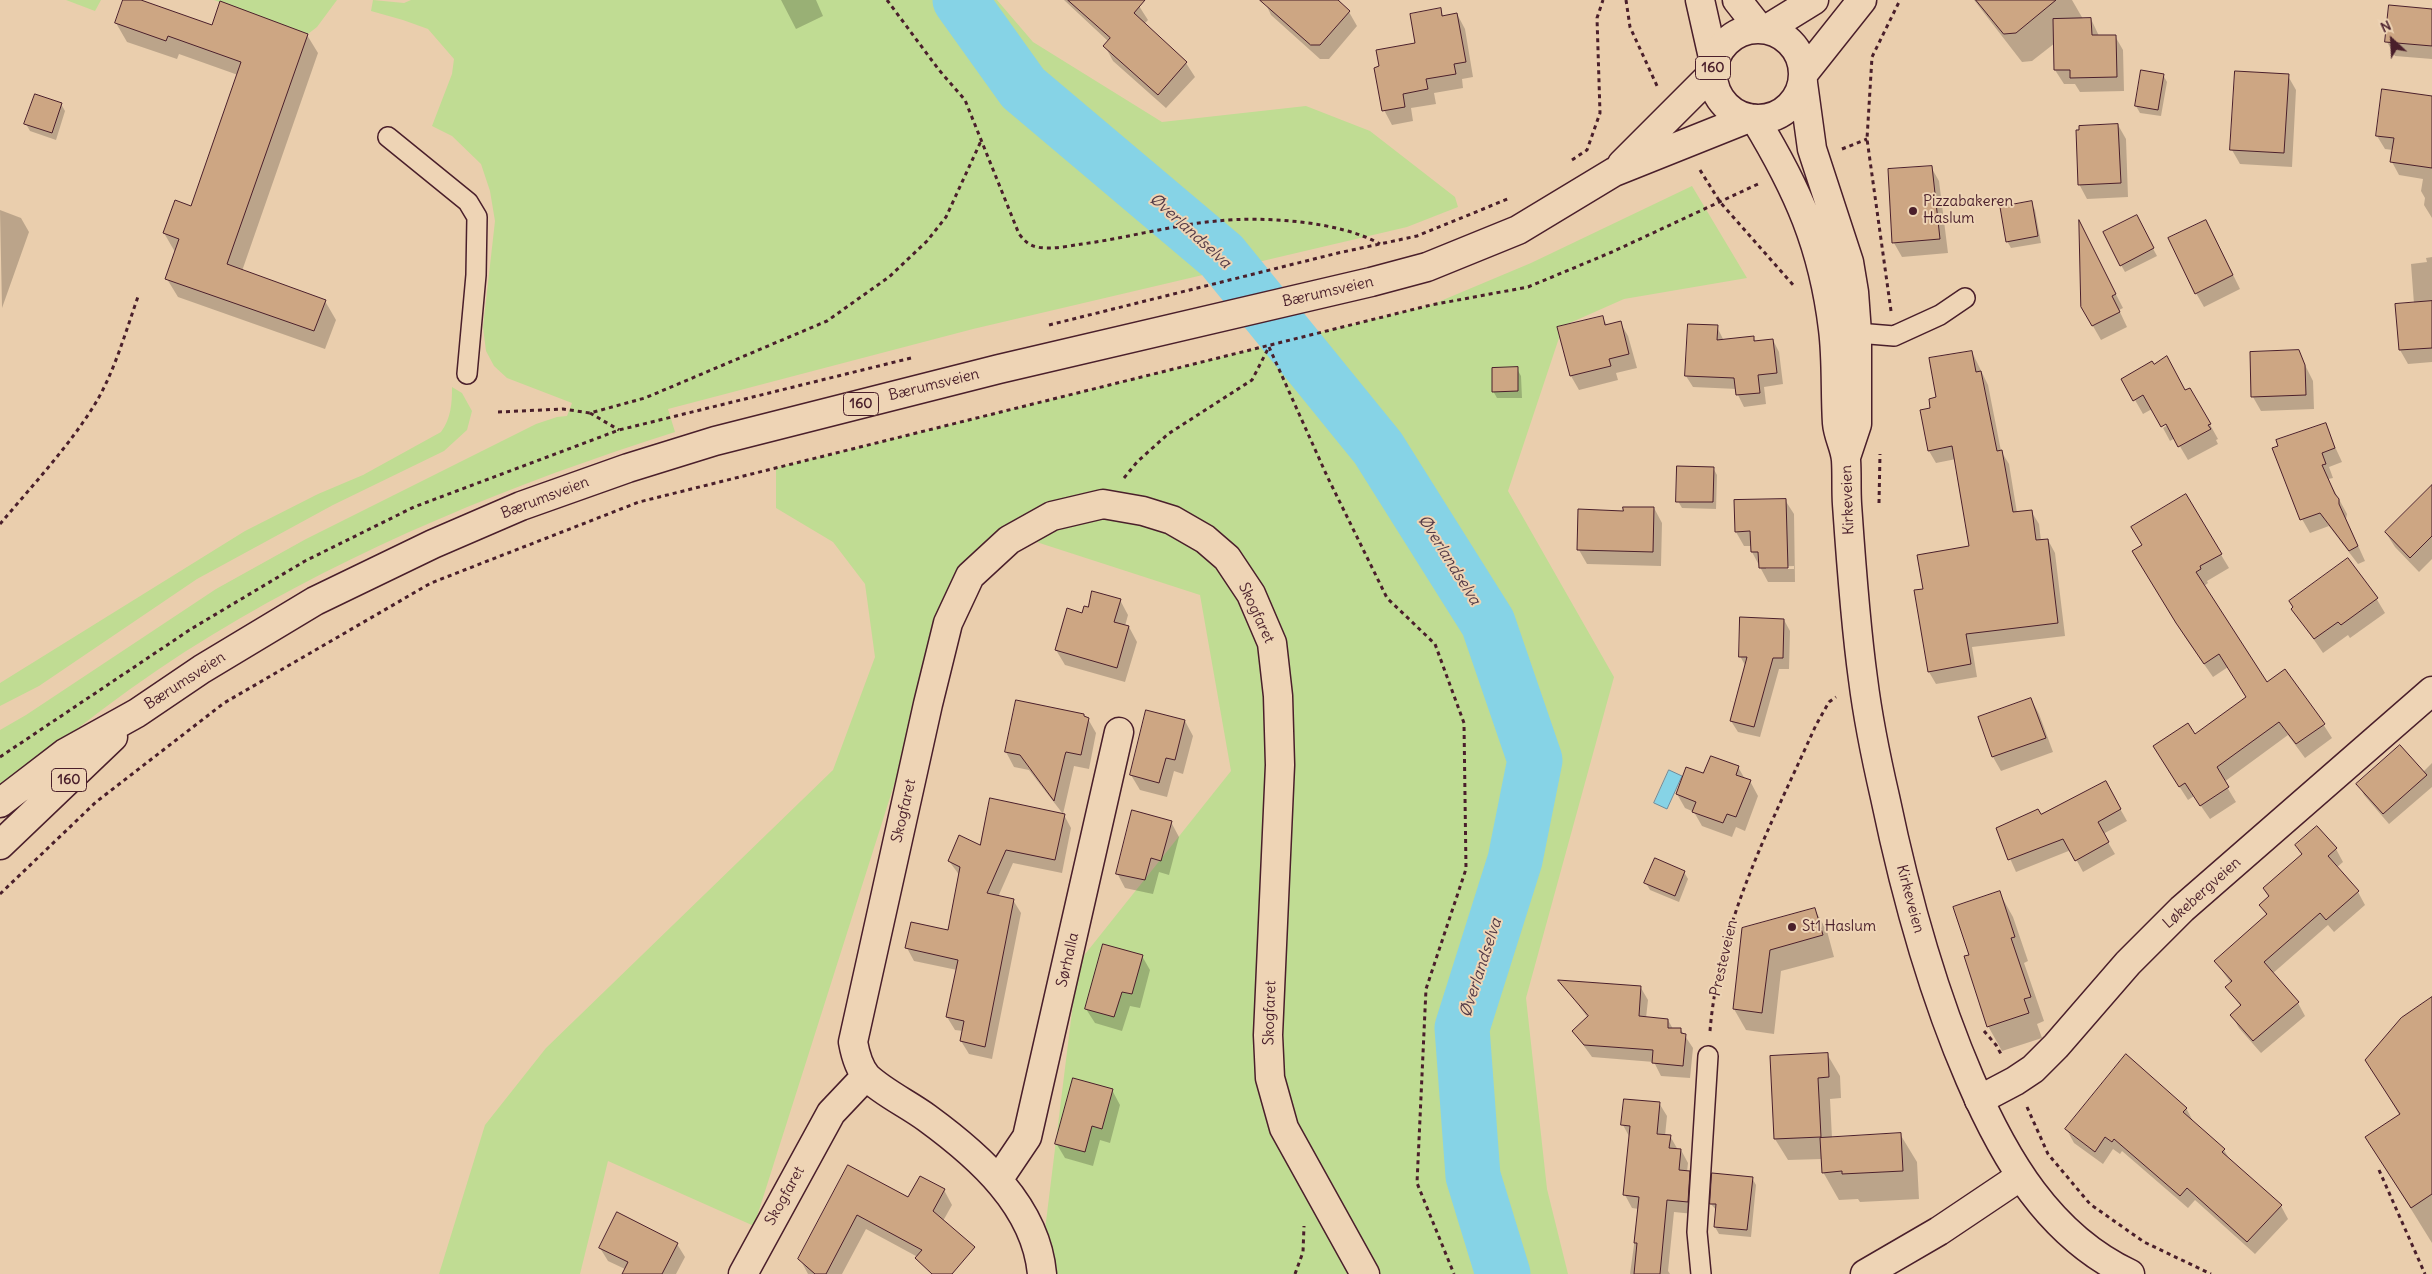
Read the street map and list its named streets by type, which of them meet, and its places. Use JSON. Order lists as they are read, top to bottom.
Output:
{
  "streets": {
    "main road": [
      "160",
      "Bærumsveien",
      "Kirkeveien",
      "Skogfaret",
      "Løkebergveien",
      "Sørhalla"
    ],
    "path": ["Presteveien"]
  },
  "crossings": [
    ["160", "Bærumsveien"],
    ["160", "Kirkeveien"],
    ["Bærumsveien", "Kirkeveien"],
    ["Kirkeveien", "Løkebergveien"],
    ["Kirkeveien", "Presteveien"]
  ],
  "water": ["Øverlandselva"],
  "places": ["Pizzabakeren Haslum", "St1 Haslum"],
  "north": "top left"
}
